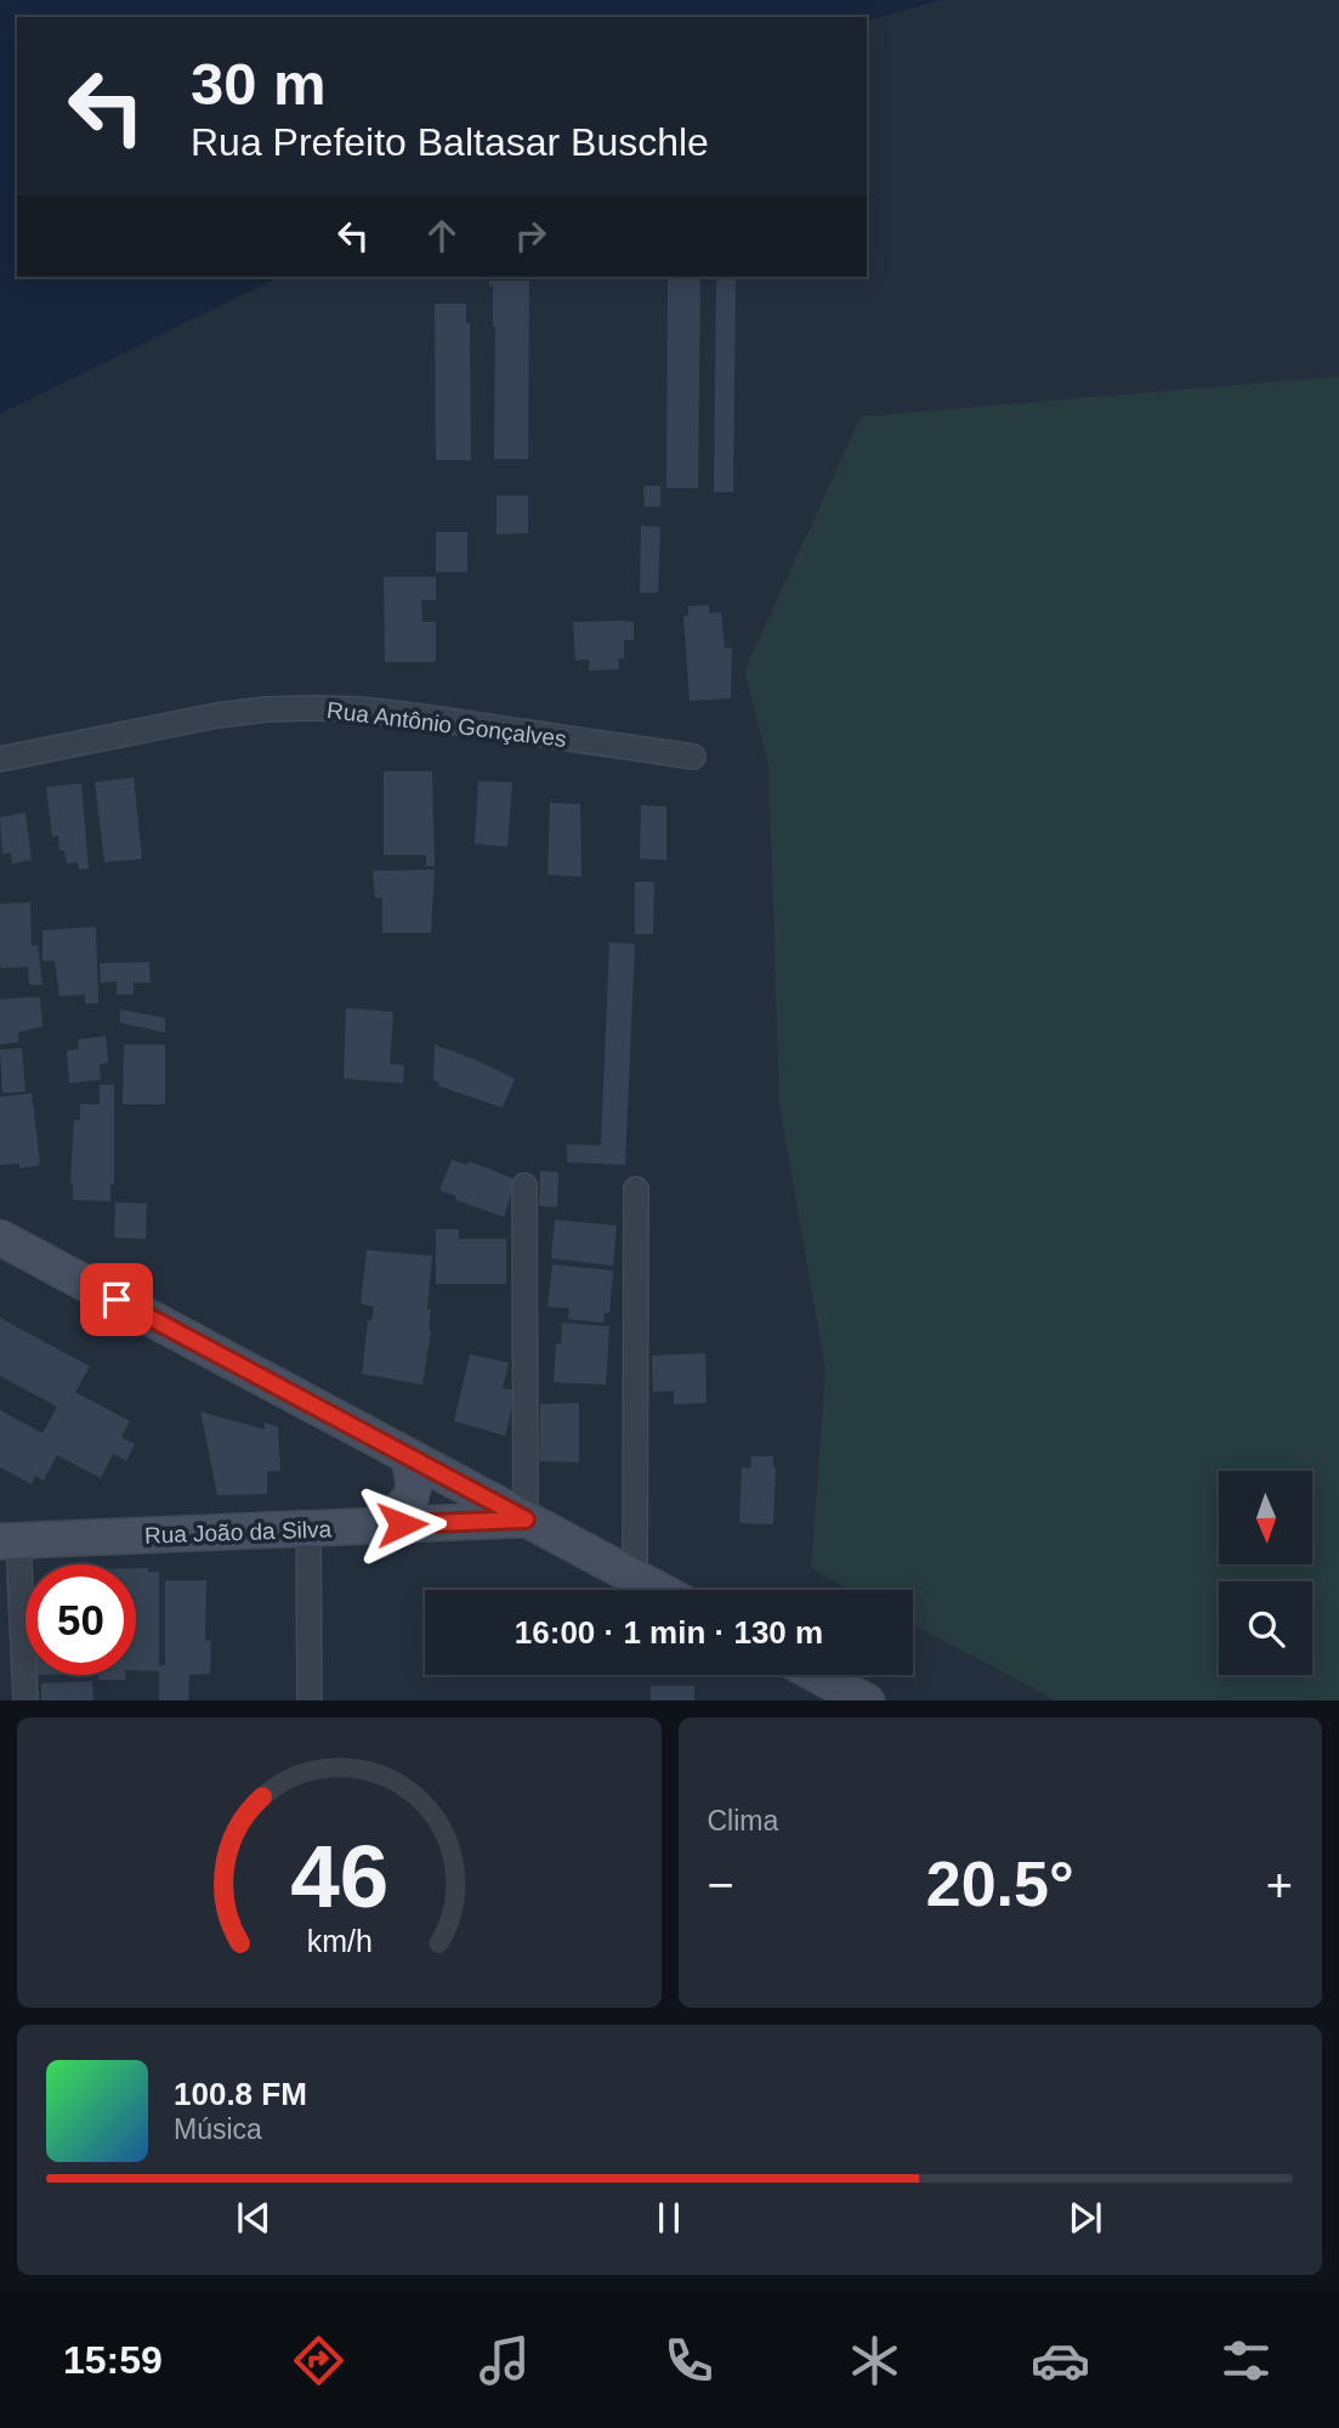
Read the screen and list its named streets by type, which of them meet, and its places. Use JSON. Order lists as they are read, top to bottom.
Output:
{
  "streets": {
    "main road": ["Rua João da Silva"],
    "street": ["Rua Antônio Gonçalves"]
  },
  "north": "bottom",
  "page": {
    "turn": ["30 m", "Rua Prefeito Baltasar Buschle"],
    "limit": "50",
    "trip": "16:00 · 1 min · 130 m",
    "tile": "Clima",
    "heat": ["−", "20.5°", "+"],
    "song": ["100.8 FM", "Música"],
    "tabs": "15:59",
    "gauge": ["46", "km/h"]
  }
}
